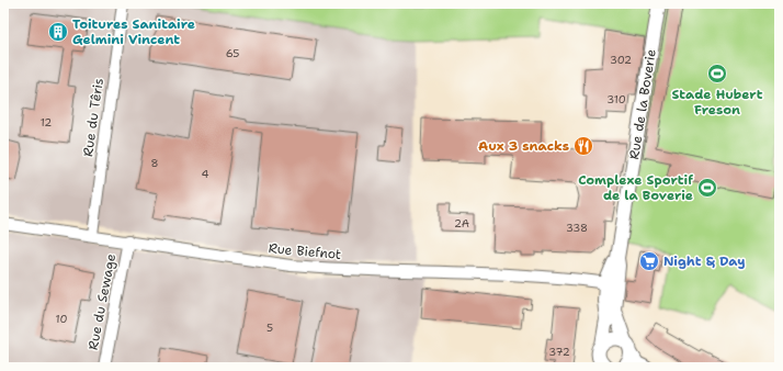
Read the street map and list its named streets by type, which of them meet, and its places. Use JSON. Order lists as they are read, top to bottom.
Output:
{
  "streets": {
    "street": [
      "Rue de la Boverie",
      "Rue du Têris",
      "Rue Biefnot",
      "Rue du Sewage"
    ]
  },
  "crossings": [
    ["Rue de la Boverie", "Rue Biefnot"],
    ["Rue du Têris", "Rue Biefnot"],
    ["Rue Biefnot", "Rue du Sewage"]
  ],
  "places": {
    "building": ["Toitures Sanitaire Gelmini Vincent"],
    "sports": ["Stade Hubert Freson", "Complexe Sportif de la Boverie"],
    "restaurant": ["Aux 3 snacks"],
    "supermarket": ["Night & Day"]
  },
  "house_numbers": [
    "65",
    "302",
    "310",
    "12",
    "8",
    "4",
    "2A",
    "338",
    "10",
    "5",
    "372"
  ]
}
